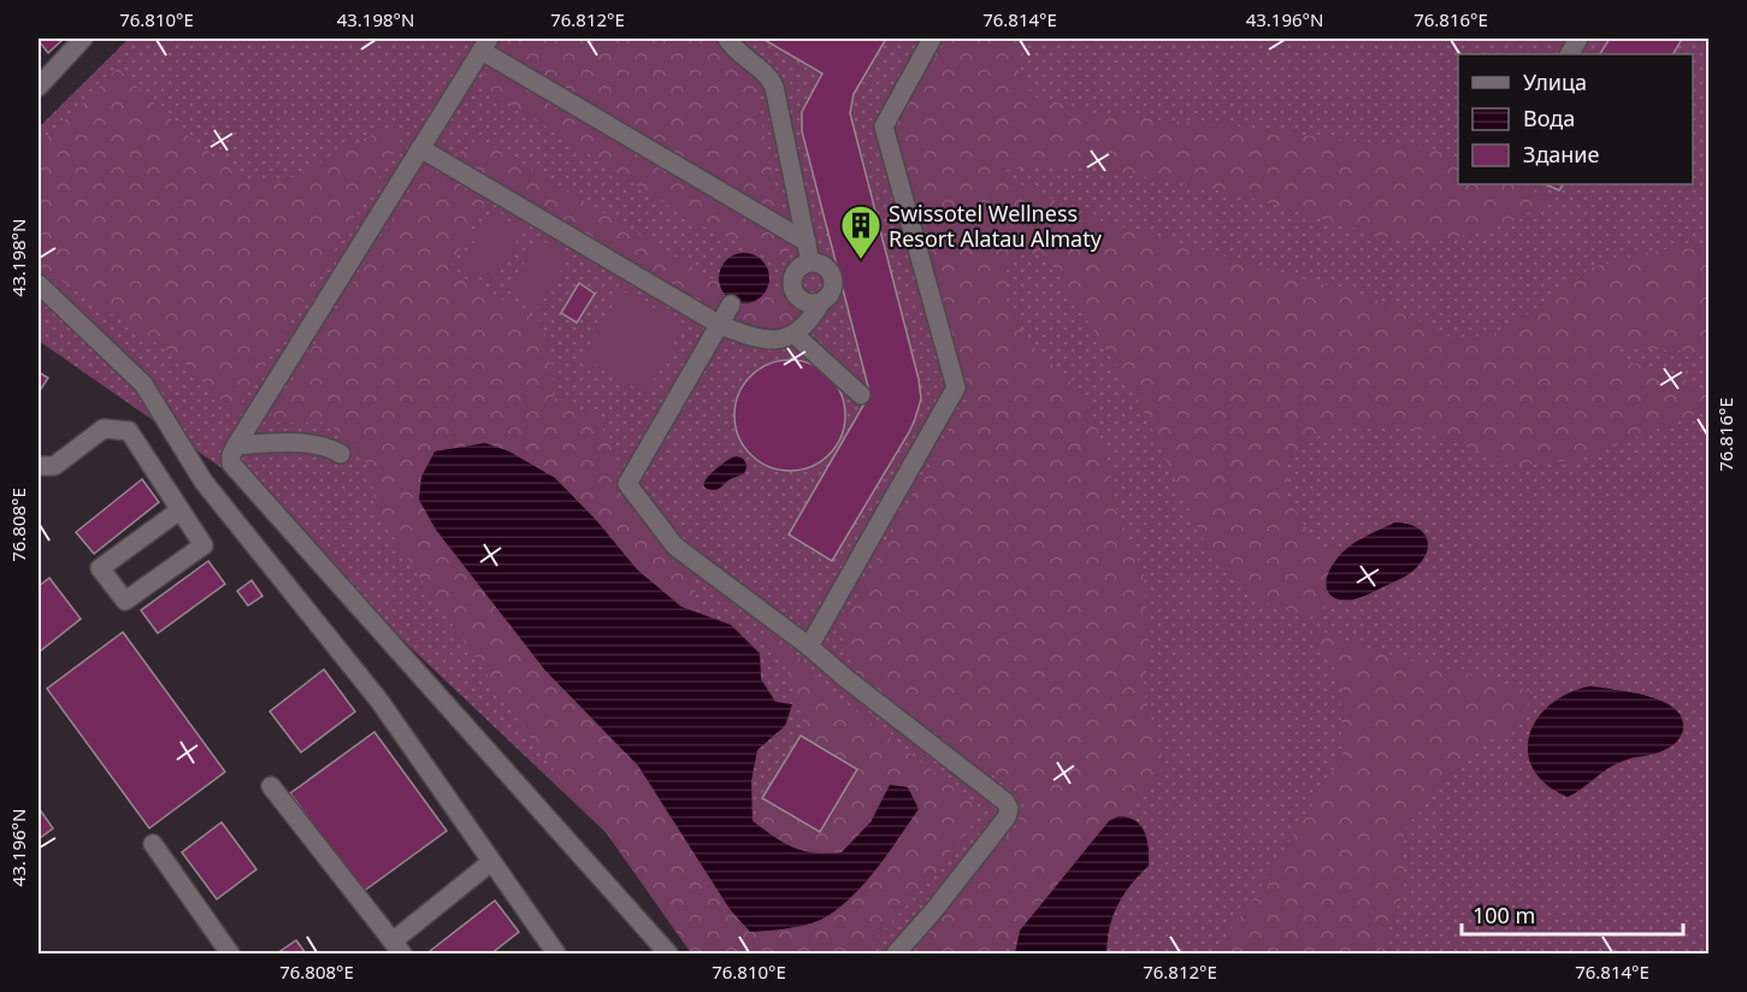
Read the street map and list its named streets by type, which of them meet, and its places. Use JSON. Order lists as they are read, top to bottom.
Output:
{
  "places": {
    "building": ["Swissotel Wellness Resort Alatau Almaty"]
  },
  "legend": ["Улица", "Вода", "Здание"],
  "scale_bar": "100 m",
  "coordinates": [
    "76.810°E",
    "43.198°N",
    "76.812°E",
    "76.814°E",
    "43.196°N",
    "76.816°E",
    "76.808°E"
  ]
}
